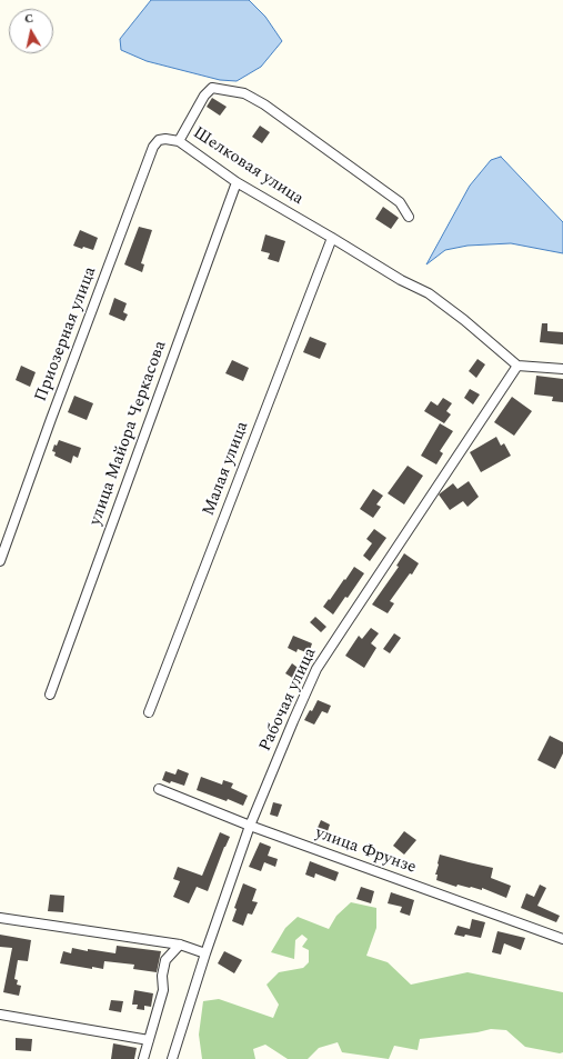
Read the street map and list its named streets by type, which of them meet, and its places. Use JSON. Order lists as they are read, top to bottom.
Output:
{
  "streets": {
    "street": [
      "Шелковая улица",
      "Приозерная улица",
      "улица Майора Черкасова",
      "Малая улица",
      "Рабочая улица",
      "улица Фрунзе"
    ]
  },
  "crossings": [
    ["Шелковая улица", "Приозерная улица"],
    ["Шелковая улица", "улица Майора Черкасова"],
    ["Шелковая улица", "Малая улица"],
    ["Шелковая улица", "Рабочая улица"],
    ["Рабочая улица", "улица Фрунзе"]
  ],
  "north": "top"
}
